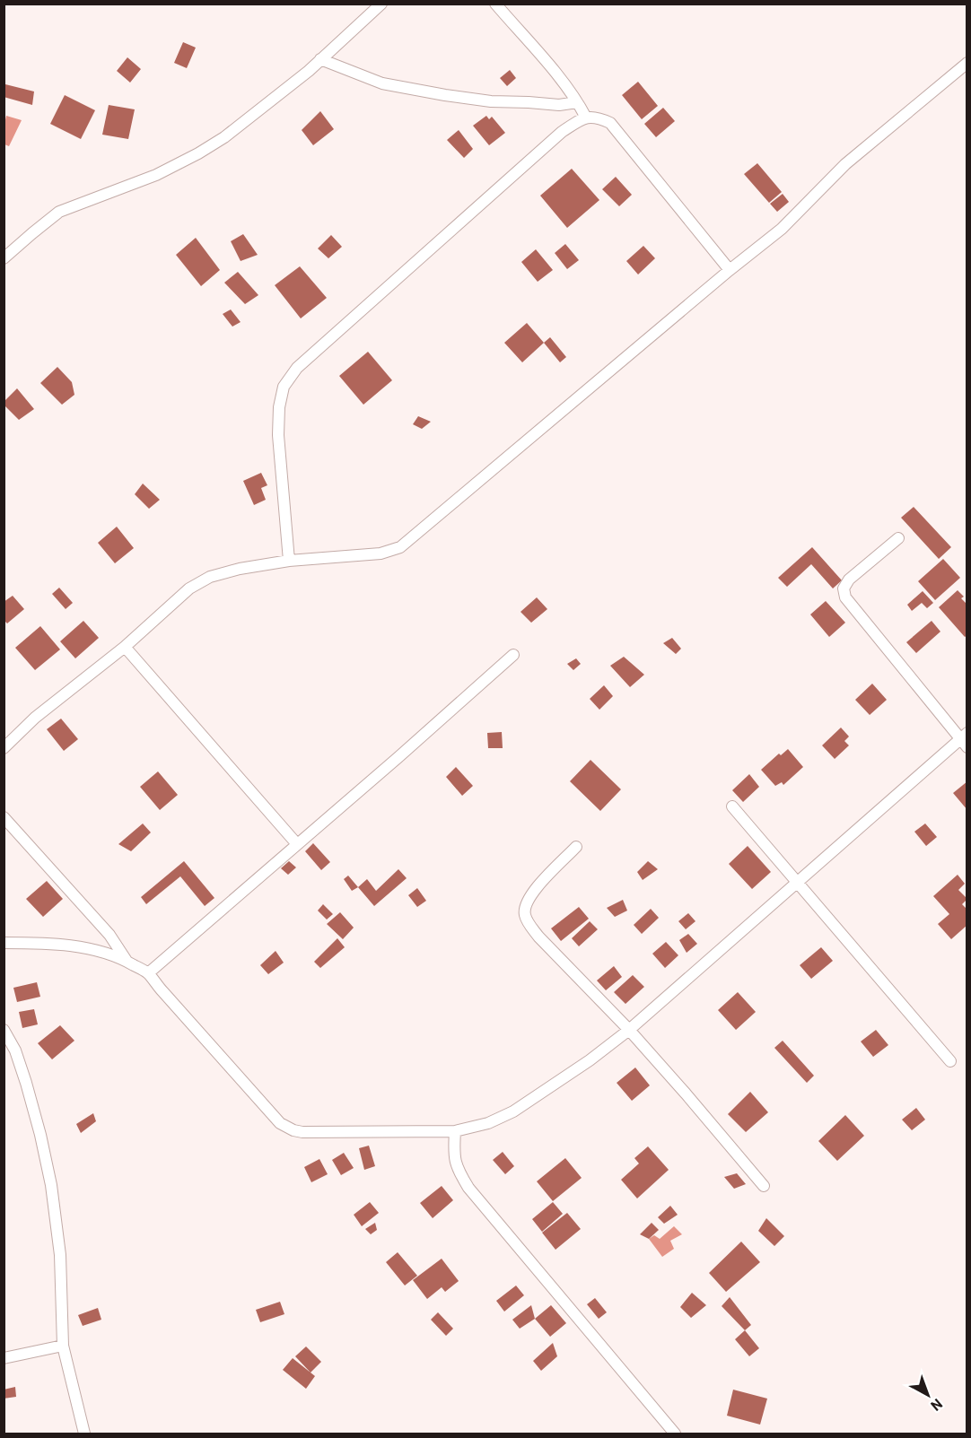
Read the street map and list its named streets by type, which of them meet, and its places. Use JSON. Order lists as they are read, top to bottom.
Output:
{
  "north": "bottom right"
}
